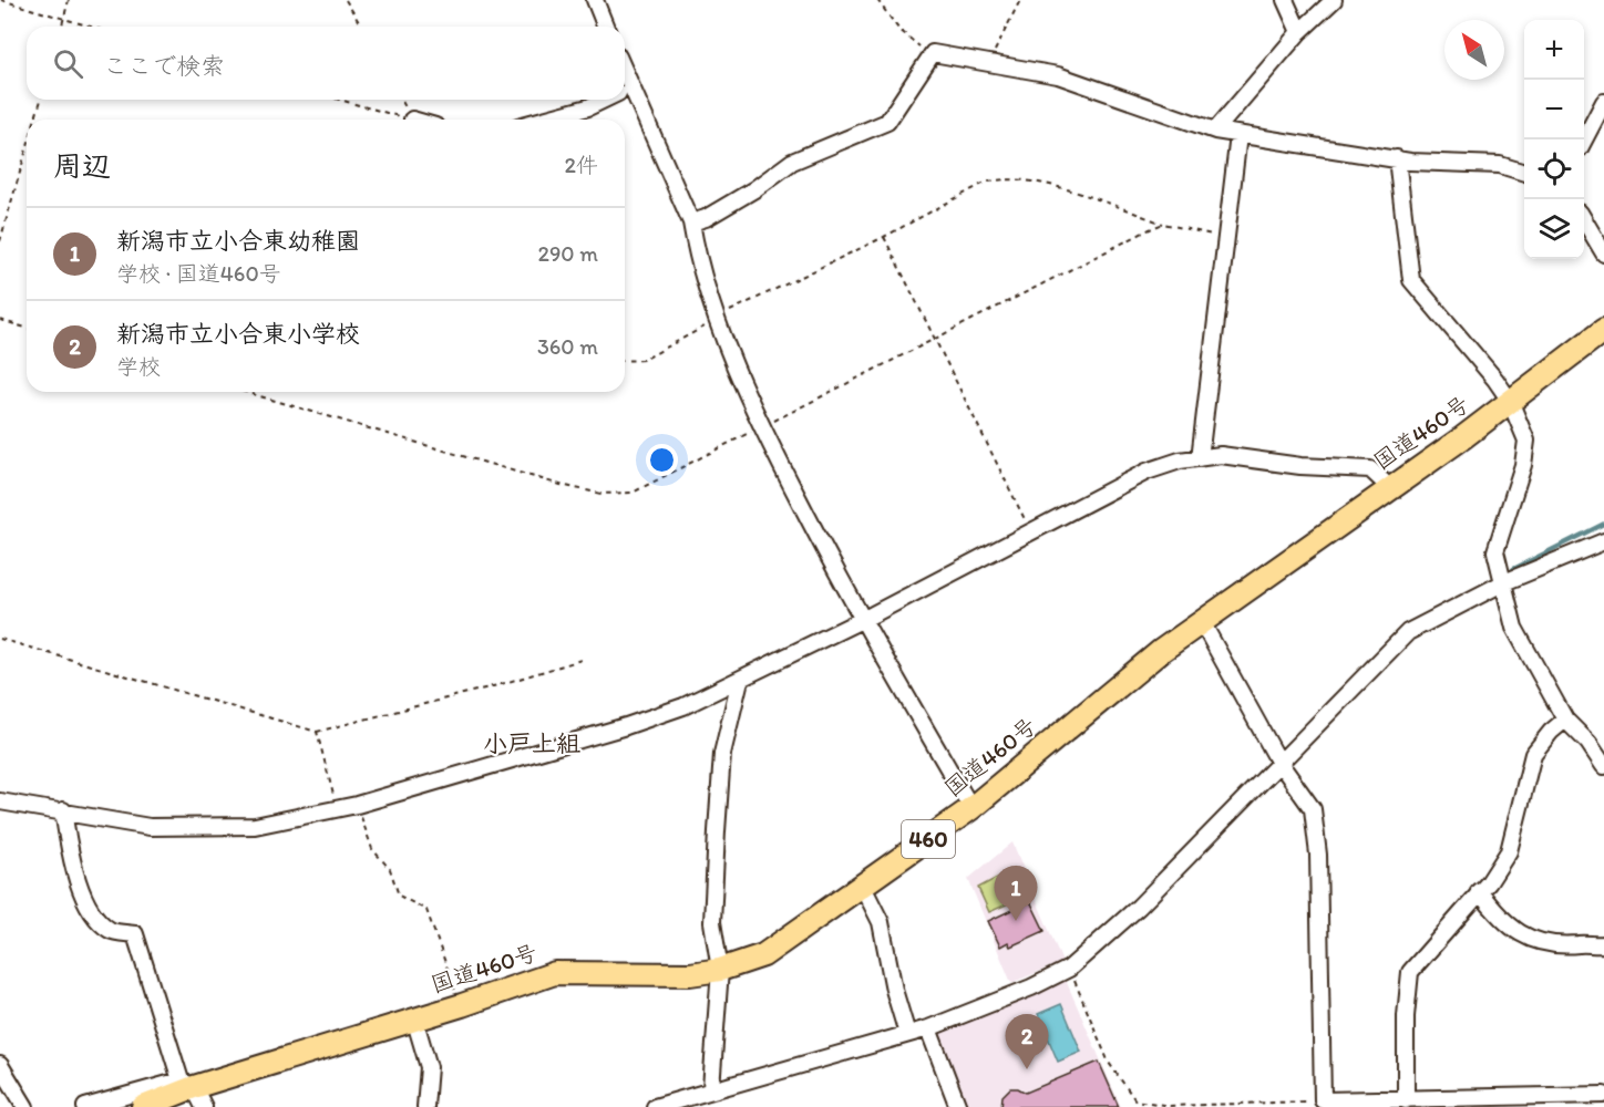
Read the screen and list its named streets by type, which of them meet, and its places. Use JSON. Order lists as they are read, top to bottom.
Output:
{
  "streets": {
    "highway": ["国道460号", "460"]
  },
  "districts": ["小戸上組"],
  "north": "top left",
  "page": {
    "map_buttons": ["+", "−"],
    "search": "ここで検索",
    "heading": ["周辺", "2件"],
    "list": [
      {
        "mark": "1",
        "name": "新潟市立小合東幼稚園",
        "note": "学校 · 国道460号",
        "value": "290 m"
      },
      {
        "mark": "2",
        "name": "新潟市立小合東小学校",
        "note": "学校",
        "value": "360 m"
      }
    ],
    "pins": ["1", "2"]
  }
}
